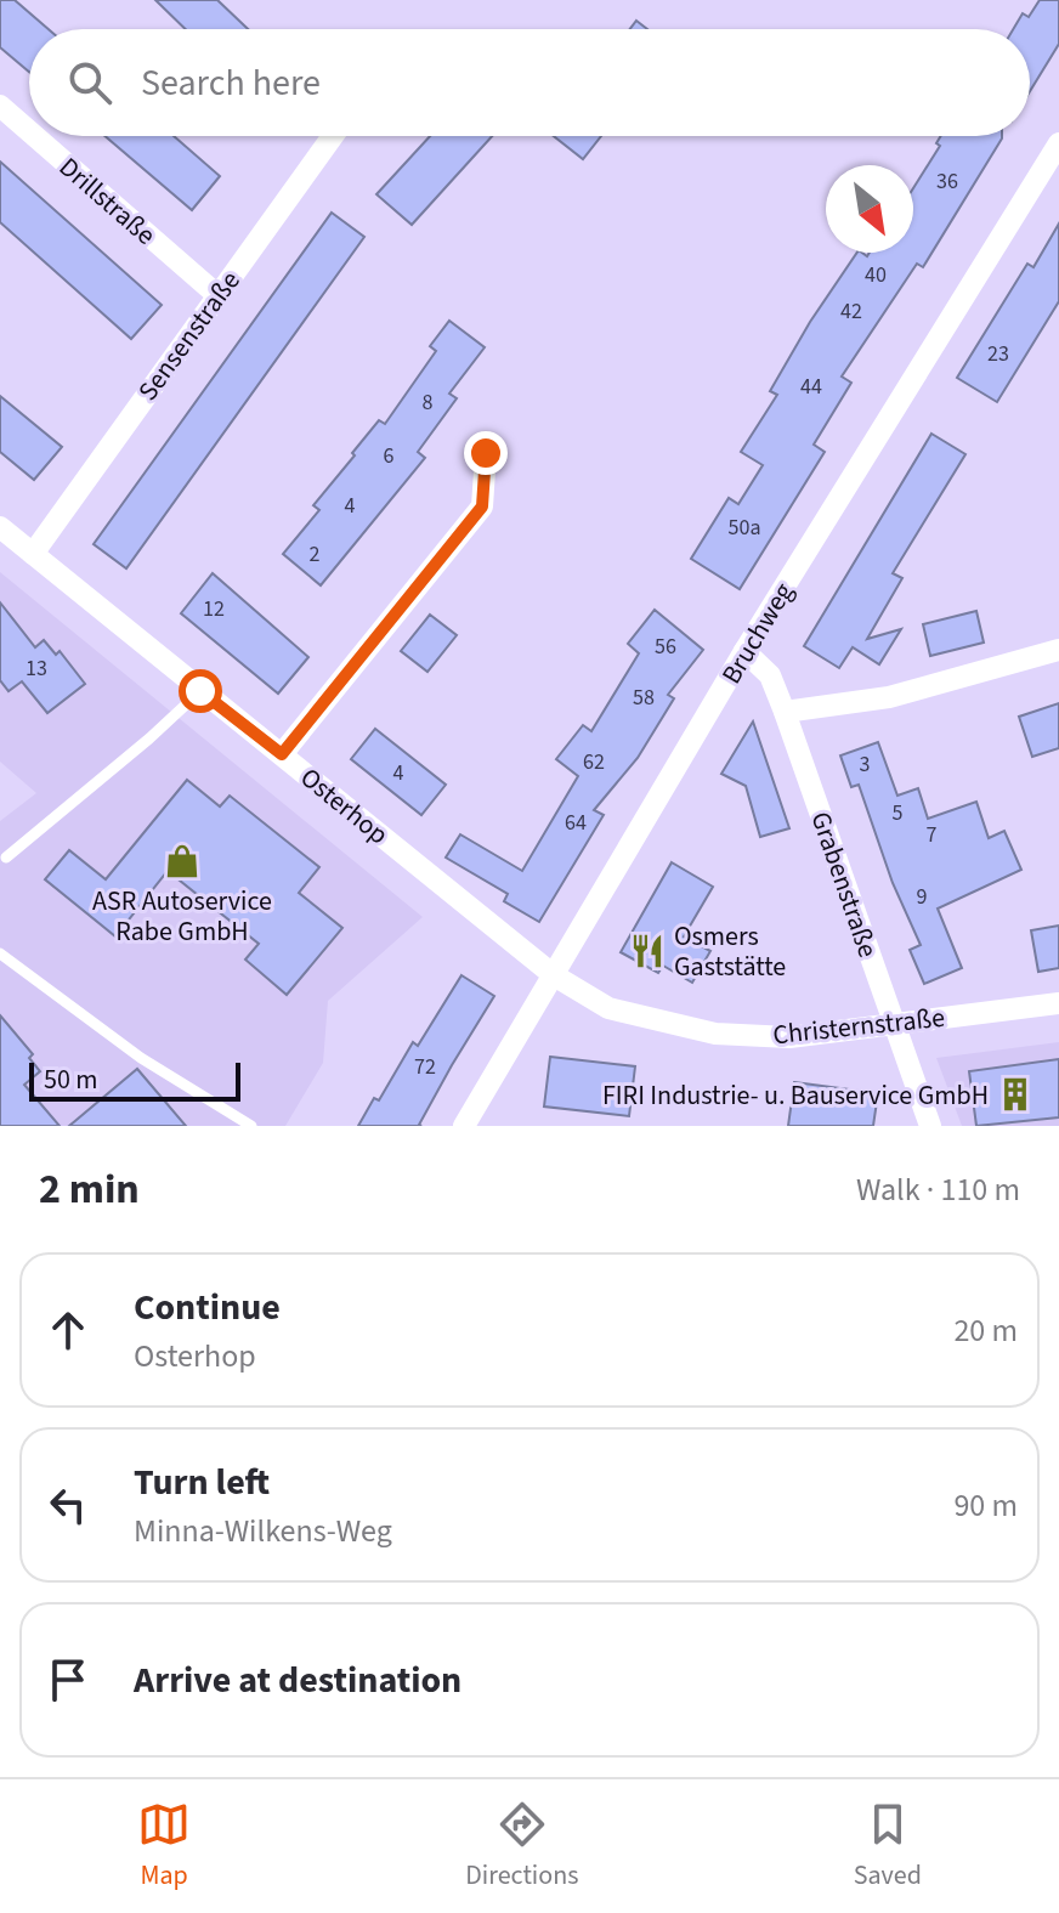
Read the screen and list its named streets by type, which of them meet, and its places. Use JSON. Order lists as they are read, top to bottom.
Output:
{
  "streets": {
    "street": [
      "Drillstraße",
      "Sensenstraße",
      "Bruchweg",
      "Osterhop",
      "Grabenstraße",
      "Christernstraße"
    ]
  },
  "crossings": [
    ["Drillstraße", "Sensenstraße"],
    ["Sensenstraße", "Osterhop"],
    ["Bruchweg", "Osterhop"],
    ["Bruchweg", "Grabenstraße"],
    ["Bruchweg", "Christernstraße"],
    ["Osterhop", "Christernstraße"],
    ["Grabenstraße", "Christernstraße"]
  ],
  "places": {
    "shop": ["ASR Autoservice Rabe GmbH"],
    "restaurant": ["Osmers Gaststätte"],
    "building": ["FIRI Industrie- u. Bauservice GmbH"]
  },
  "house_numbers": [
    "36",
    "40",
    "42",
    "23",
    "44",
    "8",
    "6",
    "4",
    "50a",
    "2",
    "12",
    "56",
    "13",
    "58",
    "62",
    "3",
    "4",
    "5",
    "64",
    "7",
    "9",
    "72"
  ],
  "scale_bar": "50 m",
  "north": "bottom right",
  "page": {
    "search": "Search here",
    "scale": "50 m",
    "heading": ["2 min", "Walk · 110 m"],
    "list": [
      ["Continue", "Osterhop", "20 m"],
      ["Turn left", "Minna-Wilkens-Weg", "90 m"],
      "Arrive at destination"
    ],
    "nav": ["Map", "Directions", "Saved"]
  }
}
